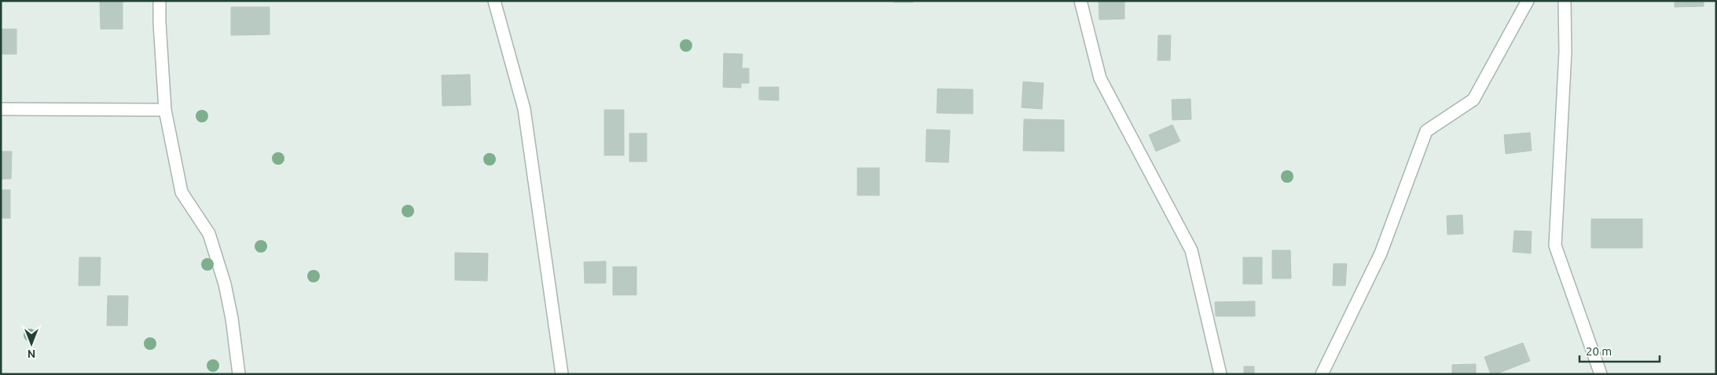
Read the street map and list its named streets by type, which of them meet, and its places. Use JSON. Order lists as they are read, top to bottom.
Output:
{
  "scale_bar": "20 m",
  "north": "bottom"
}
